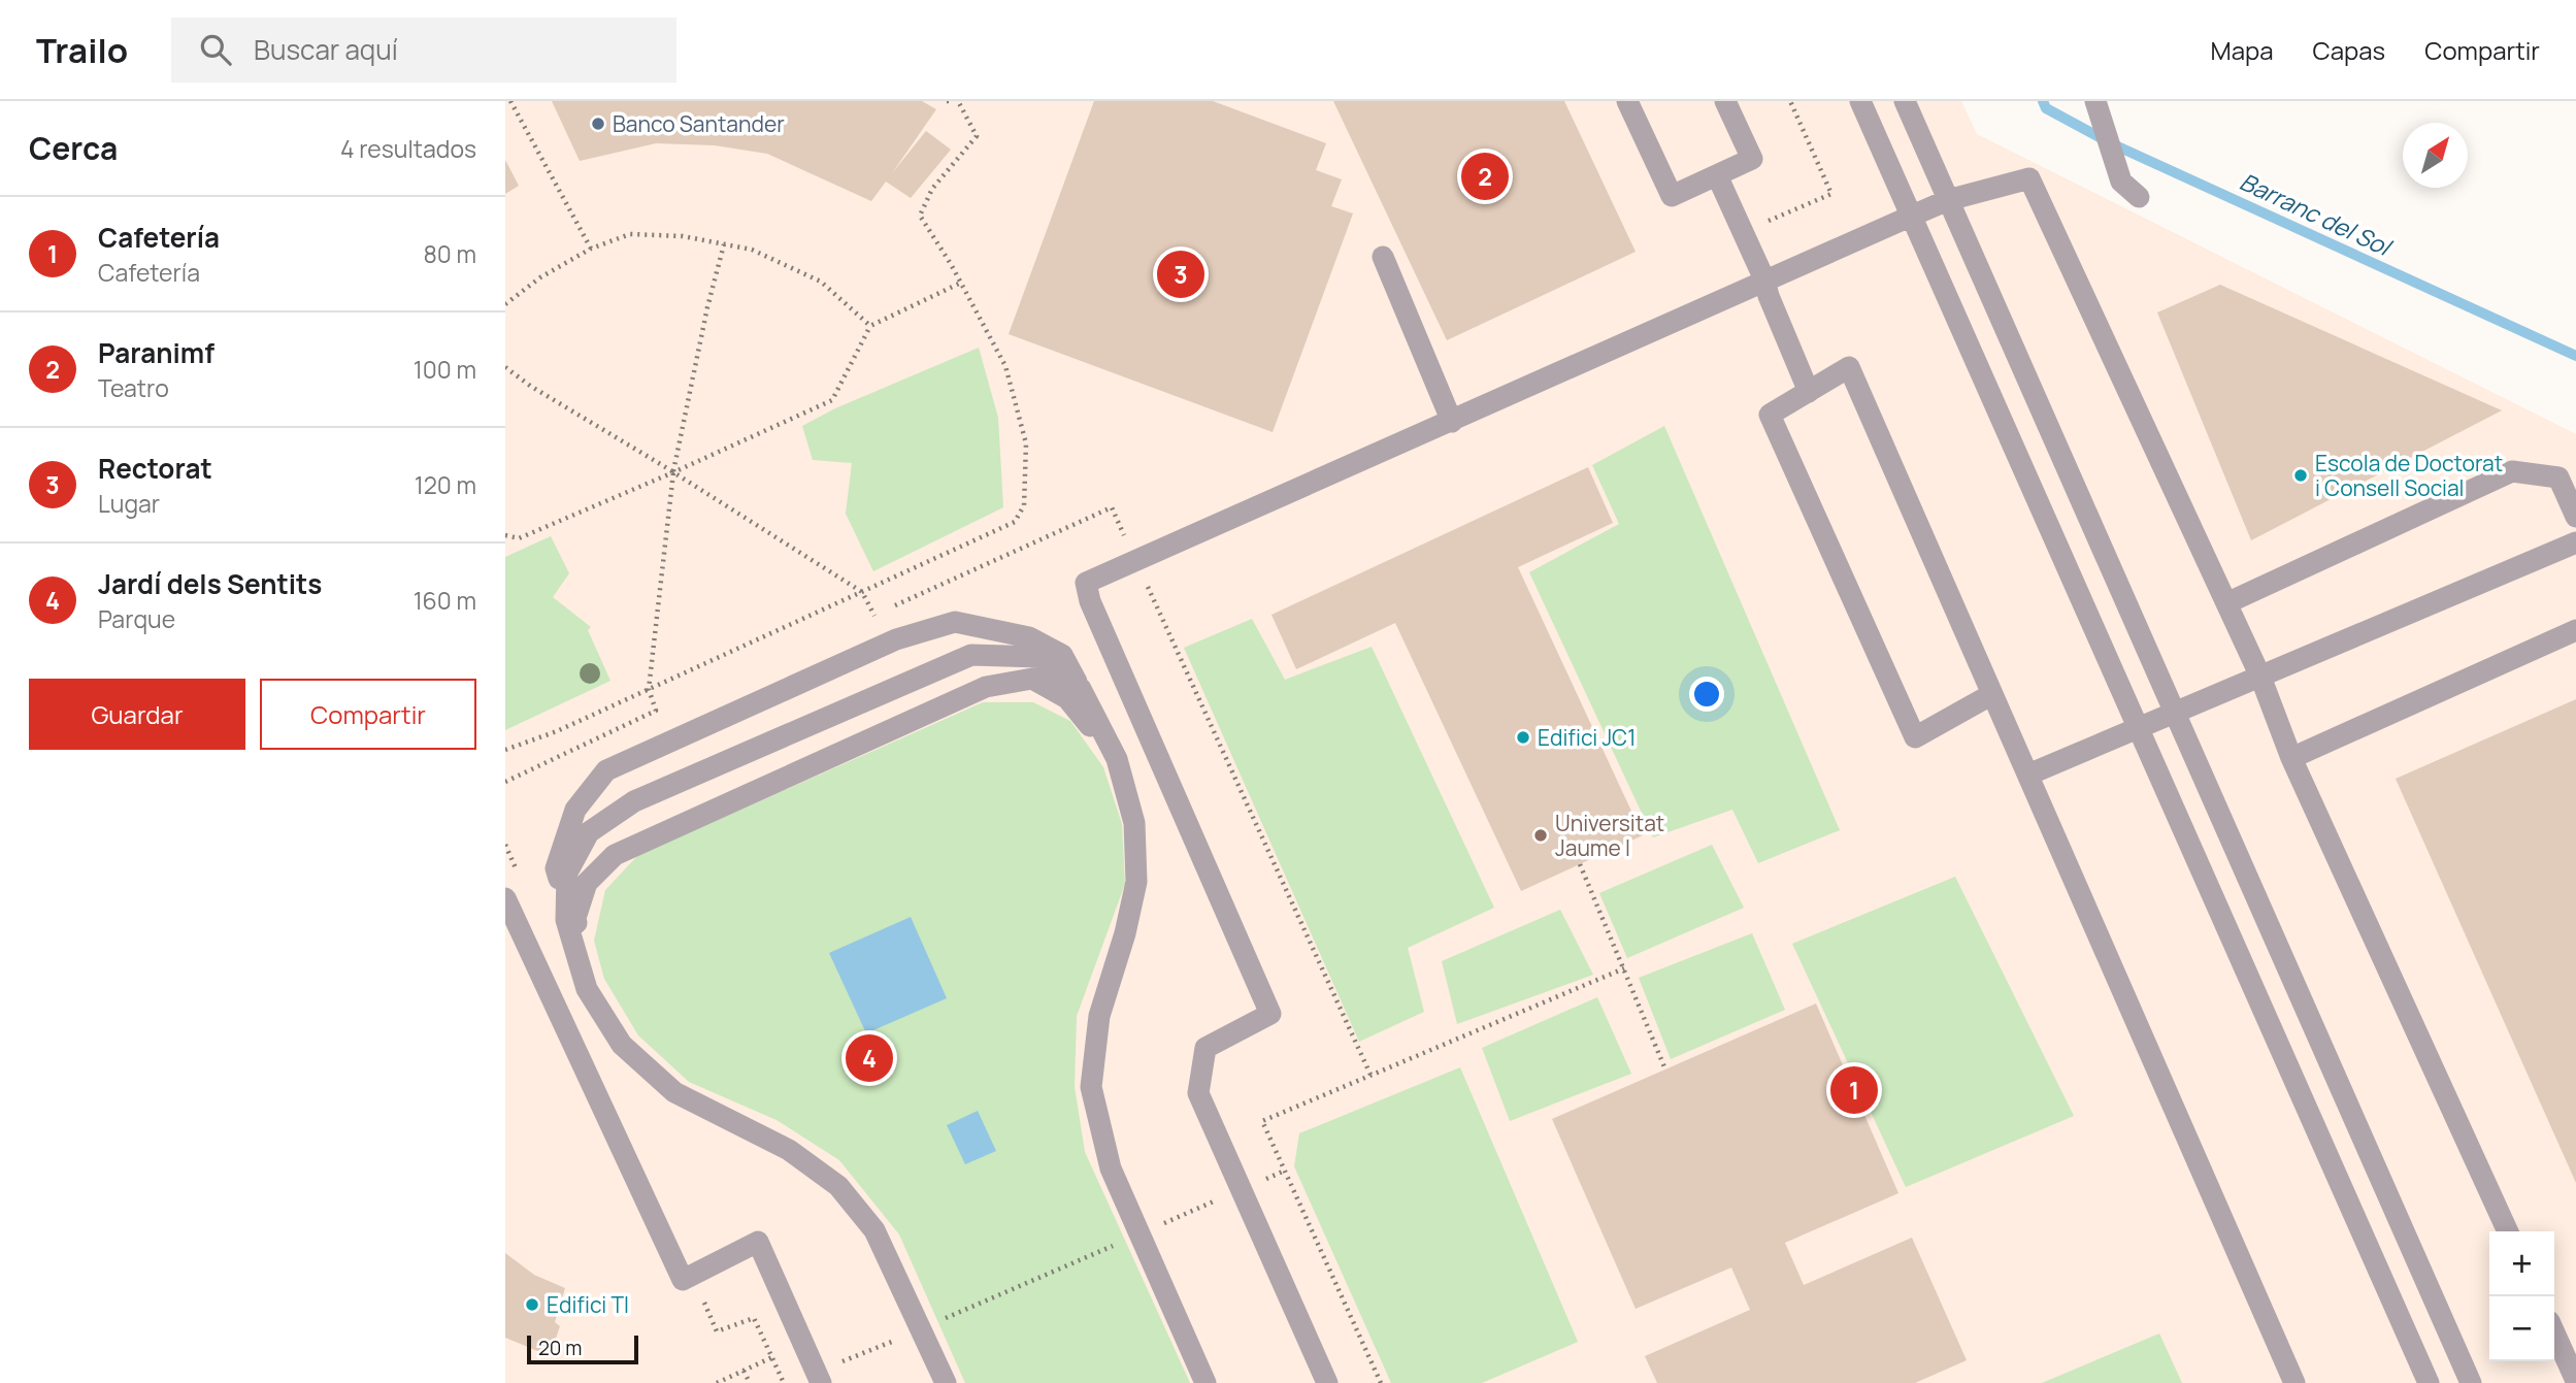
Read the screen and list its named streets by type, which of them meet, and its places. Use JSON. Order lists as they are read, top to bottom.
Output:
{
  "water": ["Barranc del Sol"],
  "places": [
    "Banco Santander",
    "Escola de Doctorat i Consell Social",
    "Edifici JC1",
    "Universitat Jaume I",
    "Edifici TI"
  ],
  "scale_bar": "20 m",
  "north": "top right",
  "page": {
    "header": "Trailo",
    "search": "Buscar aquí",
    "nav": ["Mapa", "Capas", "Compartir"],
    "heading": ["Cerca", "4 resultados"],
    "pins": [
      "2",
      "3",
      "4",
      "1"
    ],
    "list": [
      {
        "mark": "1",
        "name": "Cafetería",
        "note": "Cafetería",
        "value": "80 m"
      },
      {
        "mark": "2",
        "name": "Paranimf",
        "note": "Teatro",
        "value": "100 m"
      },
      {
        "mark": "3",
        "name": "Rectorat",
        "note": "Lugar",
        "value": "120 m"
      },
      {
        "mark": "4",
        "name": "Jardí dels Sentits",
        "note": "Parque",
        "value": "160 m"
      }
    ],
    "buttons": ["Guardar", "Compartir"],
    "map_buttons": ["+", "−"],
    "scale": "20 m"
  }
}
